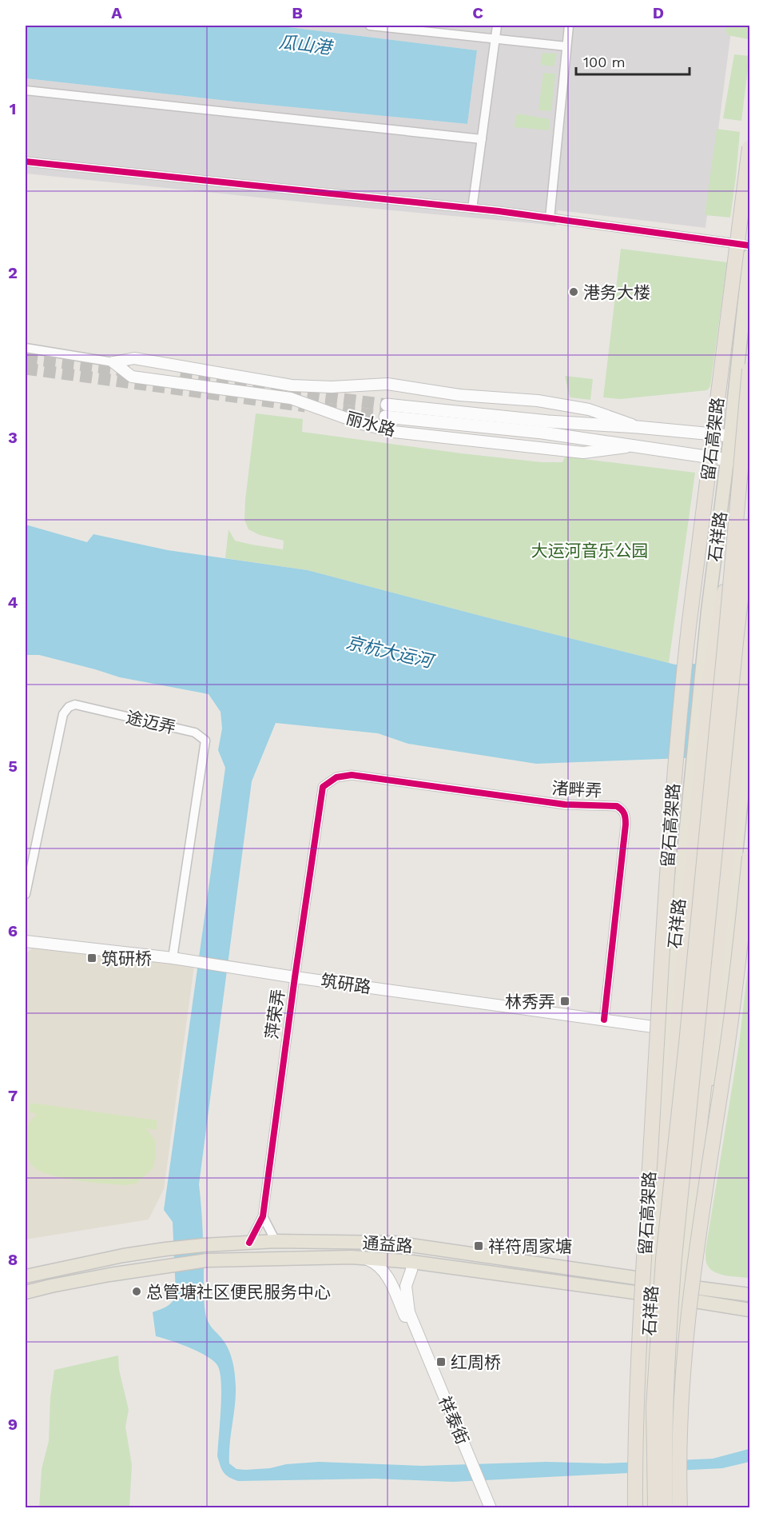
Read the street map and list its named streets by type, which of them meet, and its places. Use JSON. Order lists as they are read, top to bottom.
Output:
{
  "streets": {
    "highway": ["留石高架路"],
    "main road": ["丽水路", "石祥路", "通益路"],
    "street": [
      "途迈弄",
      "渚畔弄",
      "筑研路",
      "萍荣弄",
      "祥泰街"
    ]
  },
  "crossings": [
    ["丽水路", "石祥路"],
    ["石祥路", "筑研路"],
    ["石祥路", "通益路"],
    ["途迈弄", "筑研路"],
    ["渚畔弄", "筑研路"],
    ["渚畔弄", "萍荣弄"],
    ["筑研路", "萍荣弄"],
    ["萍荣弄", "通益路"],
    ["通益路", "祥泰街"]
  ],
  "water": ["瓜山港", "京杭大运河"],
  "parks": ["大运河音乐公园"],
  "places": {
    "other": ["港务大楼", "总管塘社区便民服务中心"],
    "transit": [
      "筑研桥",
      "林秀弄",
      "祥符周家塘",
      "红周桥"
    ]
  },
  "scale_bar": "100 m",
  "grid": {
    "columns": [
      "A",
      "B",
      "C",
      "D"
    ],
    "rows": [
      "1",
      "2",
      "3",
      "4",
      "5",
      "6",
      "7",
      "8",
      "9"
    ]
  }
}
